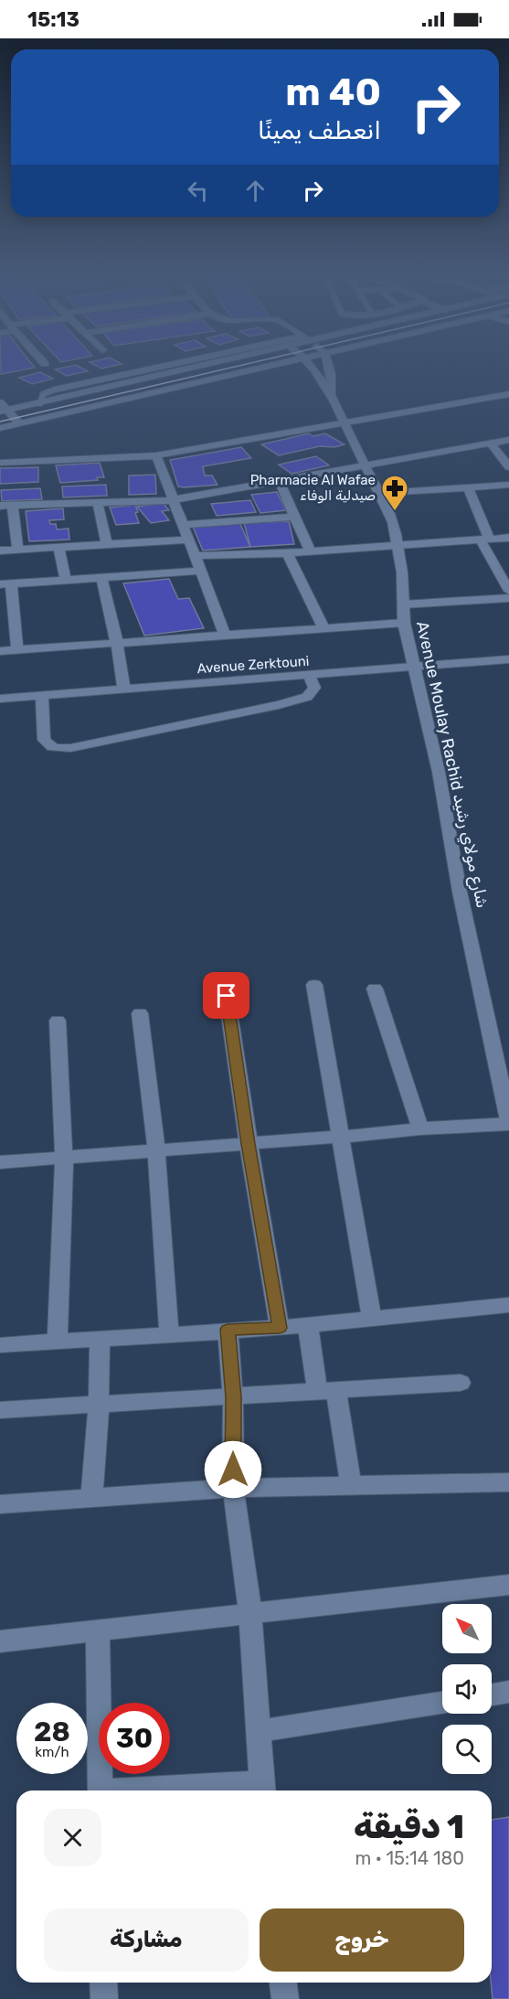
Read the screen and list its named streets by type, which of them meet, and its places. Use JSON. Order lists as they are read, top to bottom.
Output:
{
  "streets": {
    "street": ["Avenue Zerktouni", "Avenue Moulay Rachid شارع مولاي رشيد"]
  },
  "crossings": [
    ["Avenue Zerktouni", "Avenue Moulay Rachid شارع مولاي رشيد"]
  ],
  "places": {
    "pharmacy": ["Pharmacie Al Wafae صيدلية الوفاء"]
  },
  "north": "top left",
  "page": {
    "status": "15:13",
    "turn": ["40 m", "انعطف يمينًا"],
    "speed": "28 km/h",
    "limit": "30",
    "heading": ["1 دقيقة", "180 m · 15:14"],
    "buttons": ["خروج", "مشاركة"]
  }
}
